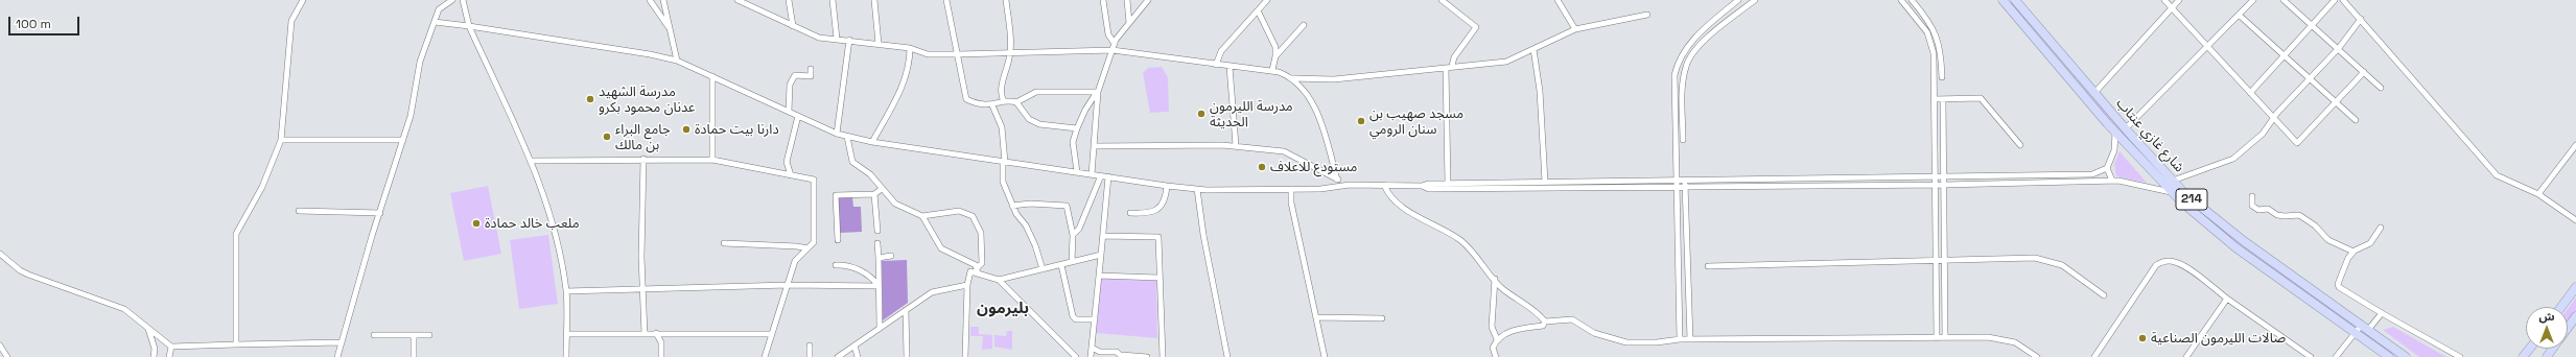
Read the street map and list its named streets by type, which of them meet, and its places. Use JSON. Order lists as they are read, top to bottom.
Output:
{
  "streets": {
    "highway": ["شارع غازي عنتاب", "214"]
  },
  "districts": ["بليرمون"],
  "places": [
    "مدرسة الشهيد عدنان محمود بكرو",
    "مدرسة الليرمون الحديثة",
    "مسجد صهيب بن سنان الرومي",
    "دارنا بيت حمادة",
    "جامع البراء بن مالك",
    "مستودع للاعلاف",
    "ملعب خالد حمادة",
    "صالات الليرمون الصناعية"
  ],
  "scale_bar": "100 m",
  "north": "top"
}
